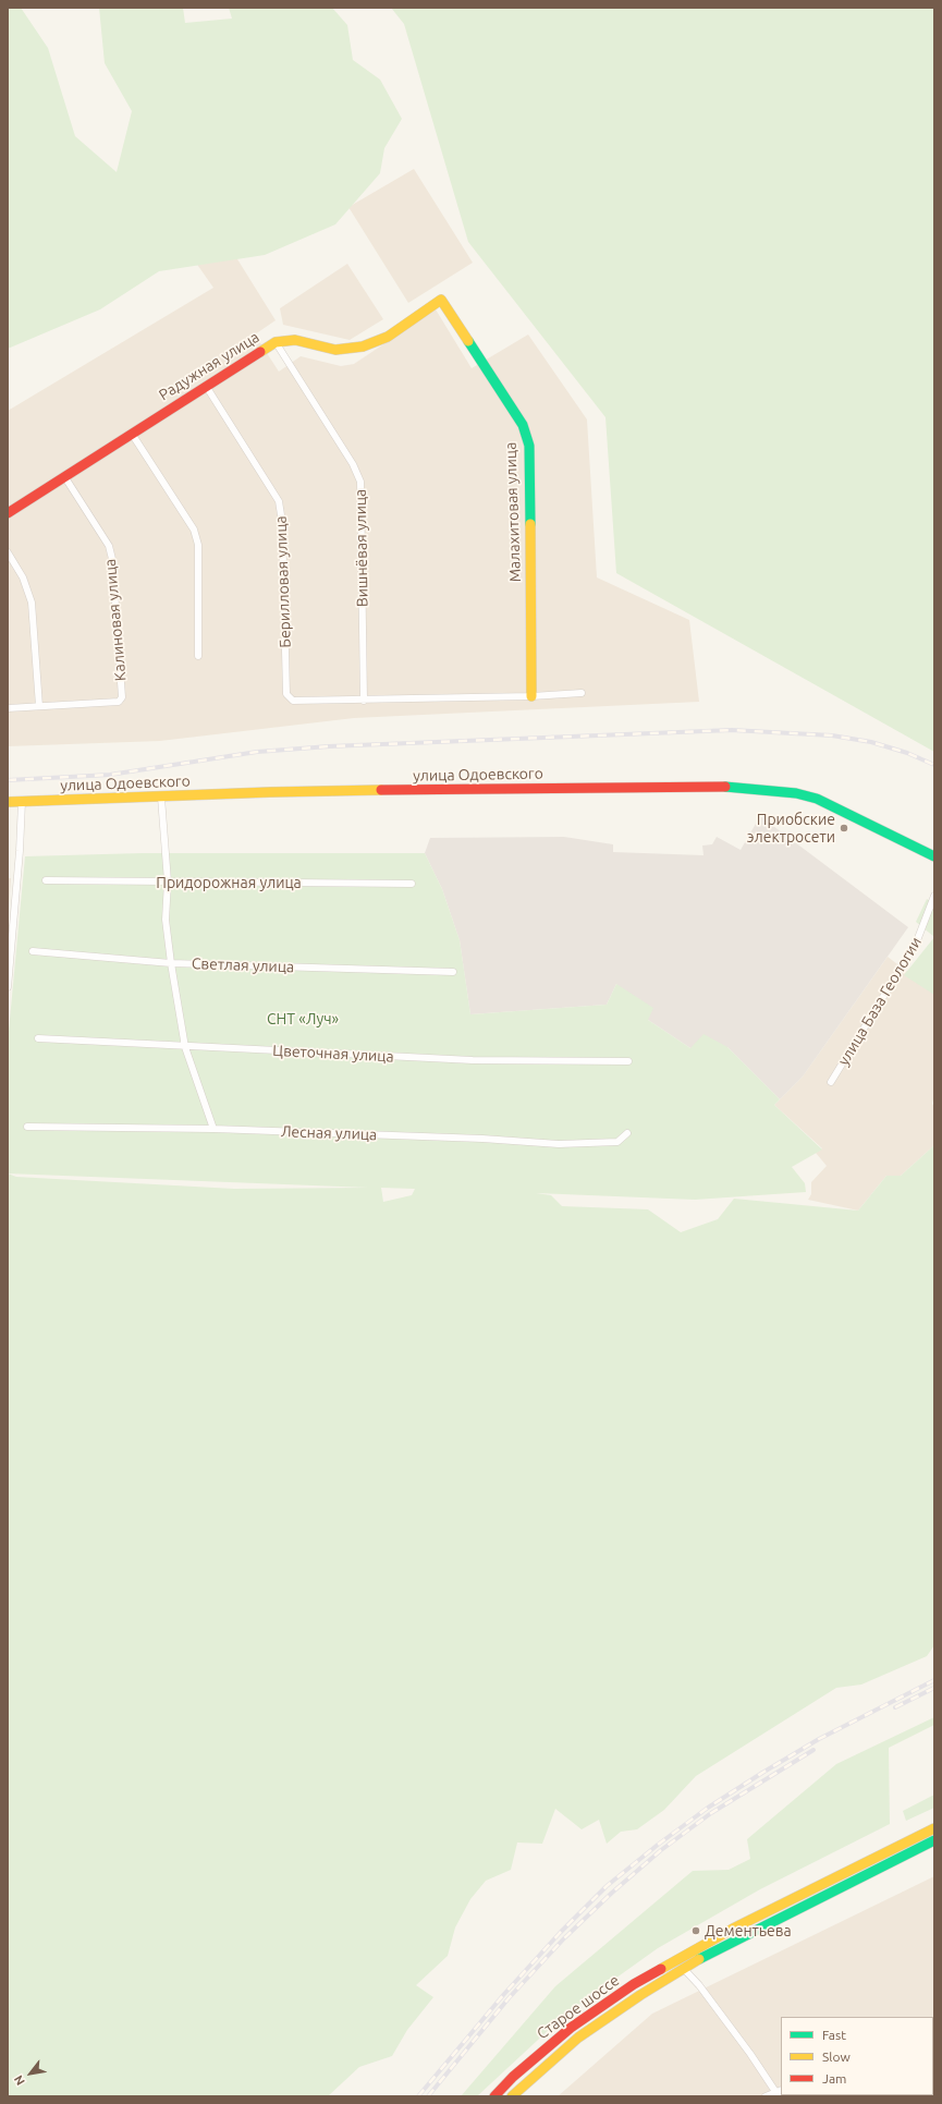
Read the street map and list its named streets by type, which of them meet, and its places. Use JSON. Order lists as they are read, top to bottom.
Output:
{
  "streets": {
    "main road": [
      "Радужная улица",
      "Малахитовая улица",
      "улица Одоевского",
      "Старое шоссе"
    ],
    "street": [
      "Вишнёвая улица",
      "Берилловая улица",
      "Калиновая улица",
      "Придорожная улица",
      "Светлая улица",
      "улица База Геологии",
      "Цветочная улица",
      "Лесная улица"
    ]
  },
  "crossings": [
    ["Радужная улица", "Малахитовая улица"],
    ["Радужная улица", "Вишнёвая улица"],
    ["Радужная улица", "Берилловая улица"],
    ["Радужная улица", "Калиновая улица"],
    ["Вишнёвая улица", "Берилловая улица"]
  ],
  "parks": ["СНТ «Луч»"],
  "places": ["Приобские электросети", "Дементьева"],
  "legend": ["Fast", "Slow", "Jam"],
  "north": "bottom left"
}
